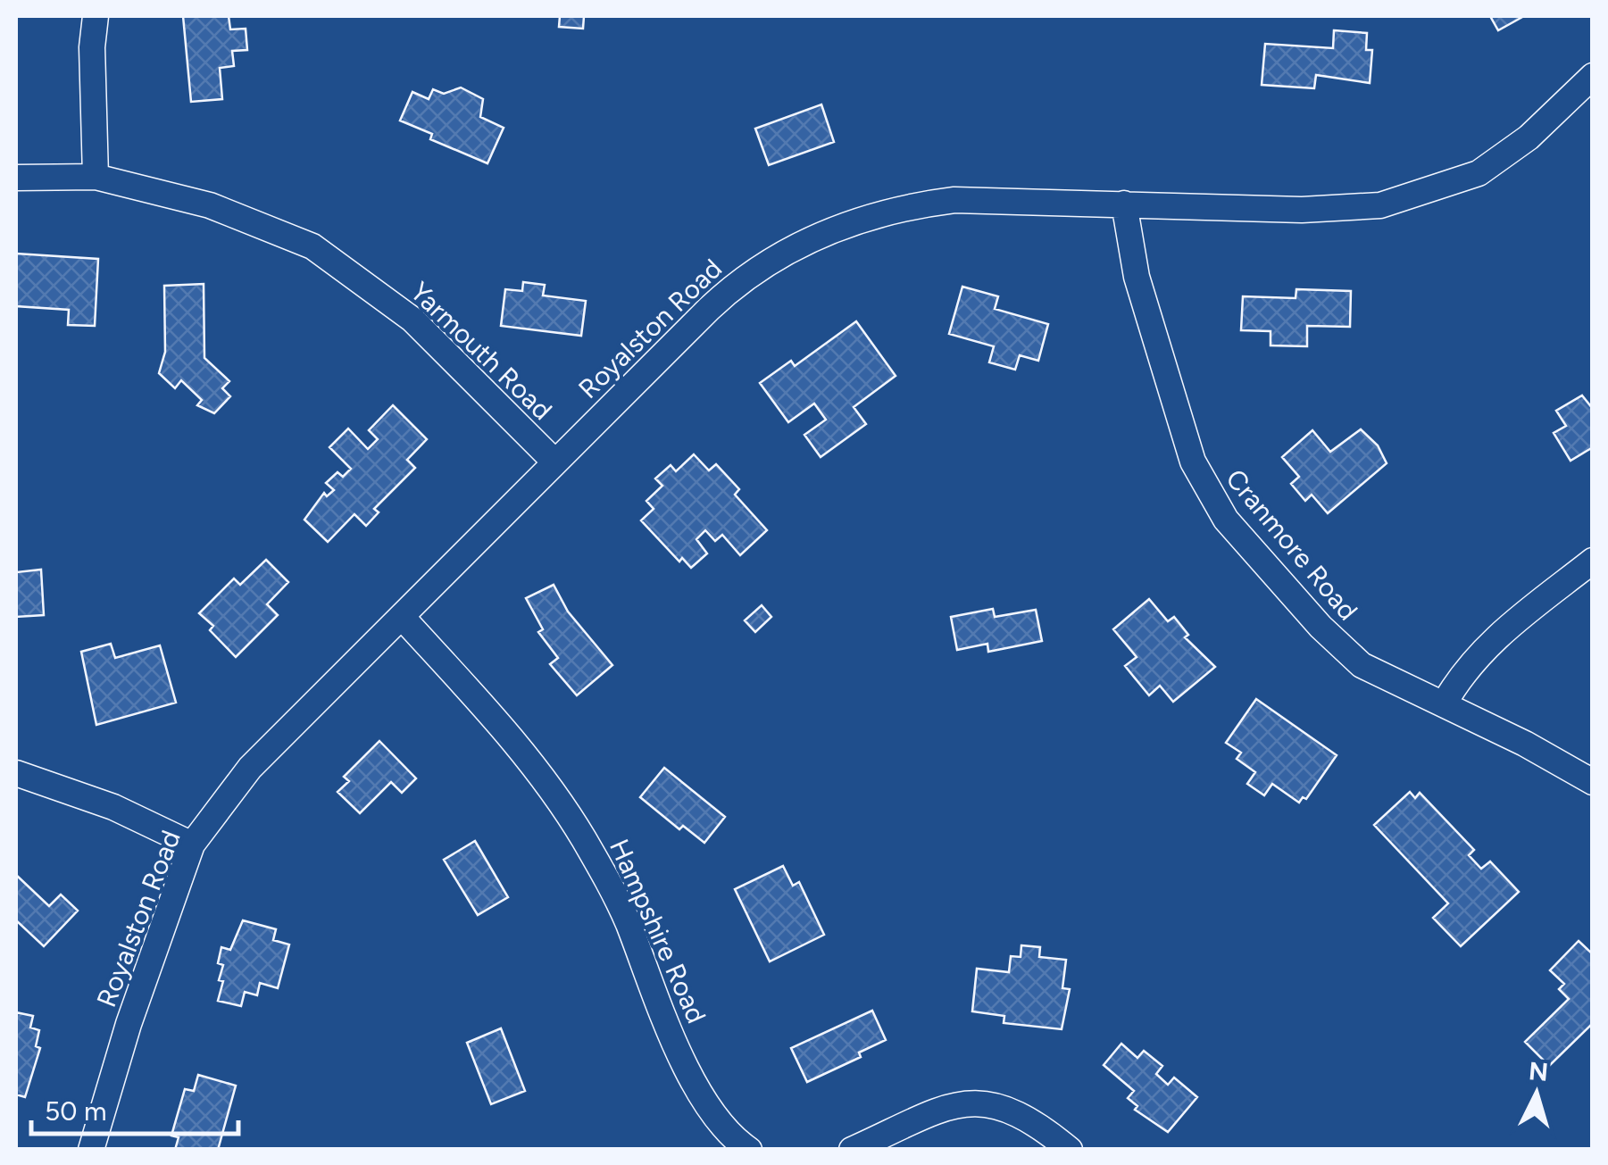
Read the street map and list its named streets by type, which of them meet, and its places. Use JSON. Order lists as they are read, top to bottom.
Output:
{
  "streets": {
    "street": [
      "Royalston Road",
      "Yarmouth Road",
      "Cranmore Road",
      "Hampshire Road"
    ]
  },
  "crossings": [
    ["Royalston Road", "Yarmouth Road"],
    ["Royalston Road", "Cranmore Road"],
    ["Royalston Road", "Hampshire Road"]
  ],
  "scale_bar": "50 m",
  "north": "top"
}
